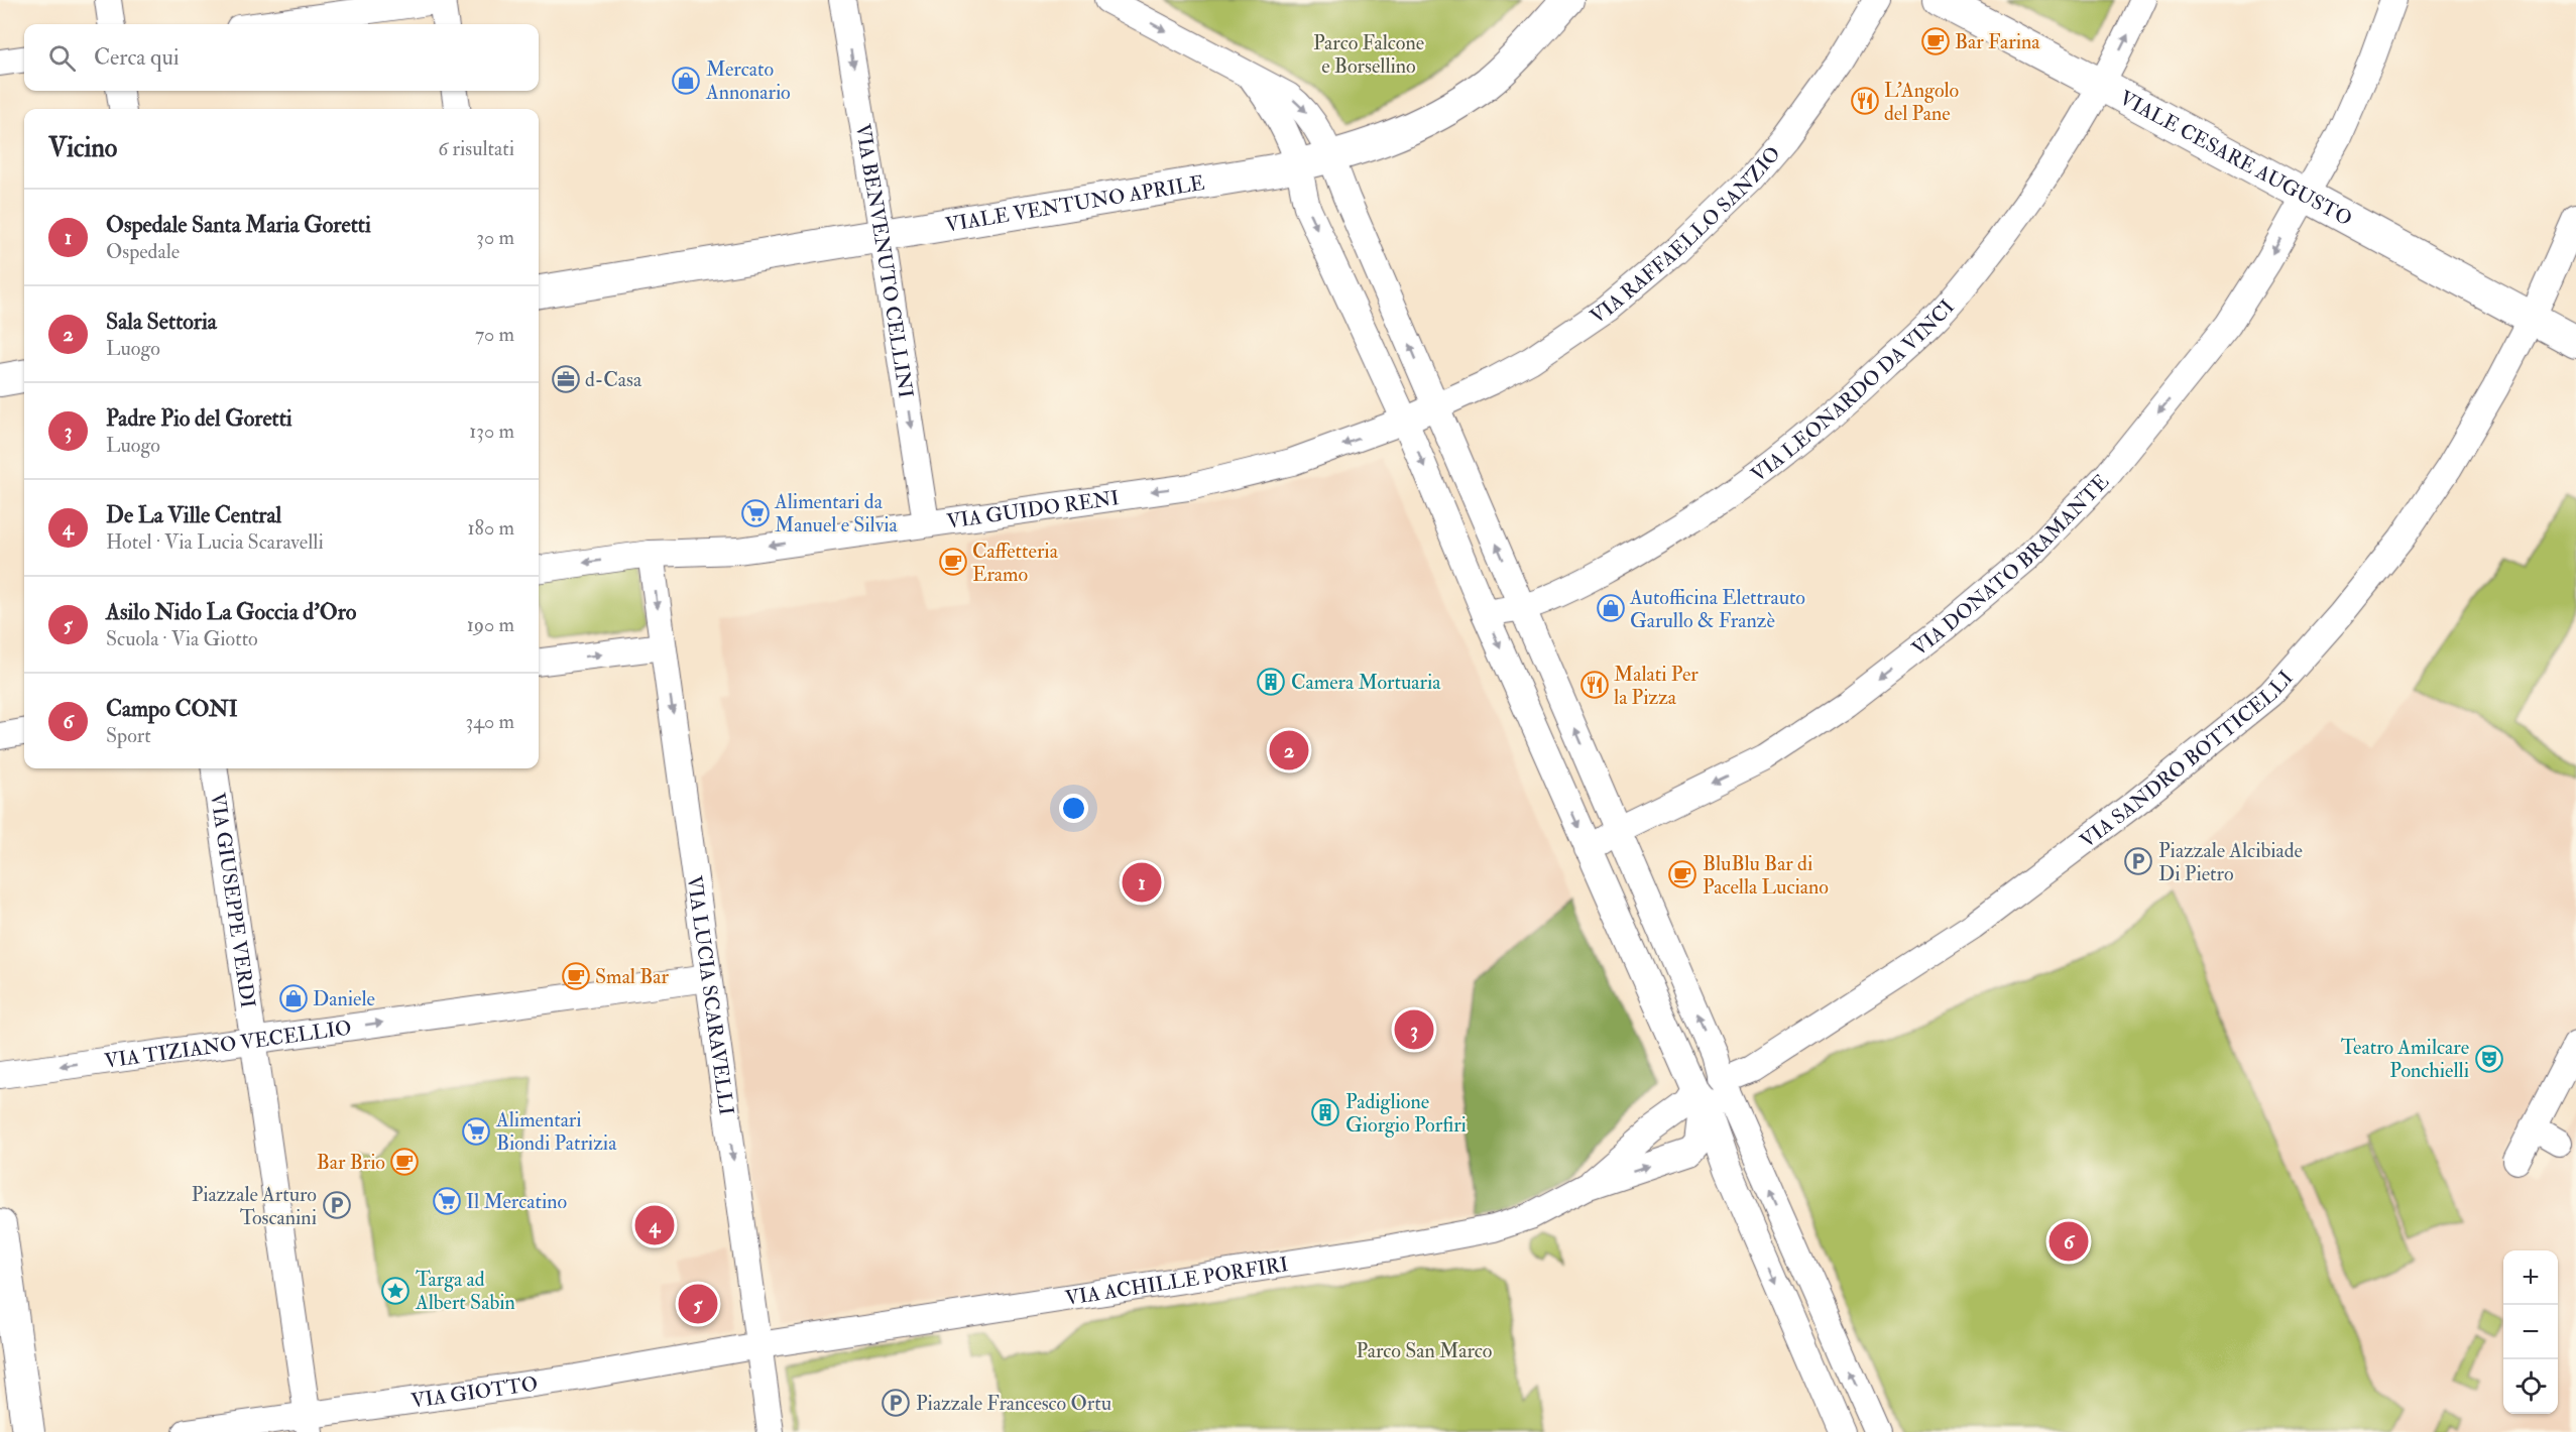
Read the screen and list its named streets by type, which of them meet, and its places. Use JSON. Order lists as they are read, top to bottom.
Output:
{
  "streets": {
    "main road": ["VIALE CESARE AUGUSTO", "VIALE VENTUNO APRILE"],
    "street": [
      "VIA RAFFAELLO SANZIO",
      "VIA BENVENUTO CELLINI",
      "VIA LEONARDO DA VINCI",
      "VIA GUIDO RENI",
      "VIA DONATO BRAMANTE",
      "VIA SANDRO BOTTICELLI",
      "VIA GIUSEPPE VERDI",
      "VIA LUCIA SCARAVELLI",
      "VIA TIZIANO VECELLIO",
      "VIA ACHILLE PORFIRI",
      "VIA GIOTTO"
    ]
  },
  "crossings": [
    ["VIALE CESARE AUGUSTO", "VIA LEONARDO DA VINCI"],
    ["VIALE CESARE AUGUSTO", "VIA DONATO BRAMANTE"],
    ["VIALE CESARE AUGUSTO", "VIA SANDRO BOTTICELLI"],
    ["VIALE VENTUNO APRILE", "VIA BENVENUTO CELLINI"],
    ["VIA RAFFAELLO SANZIO", "VIA GUIDO RENI"],
    ["VIA BENVENUTO CELLINI", "VIA GUIDO RENI"],
    ["VIA GUIDO RENI", "VIA LUCIA SCARAVELLI"],
    ["VIA SANDRO BOTTICELLI", "VIA ACHILLE PORFIRI"],
    ["VIA GIUSEPPE VERDI", "VIA TIZIANO VECELLIO"],
    ["VIA GIUSEPPE VERDI", "VIA GIOTTO"],
    ["VIA LUCIA SCARAVELLI", "VIA TIZIANO VECELLIO"],
    ["VIA LUCIA SCARAVELLI", "VIA ACHILLE PORFIRI"],
    ["VIA LUCIA SCARAVELLI", "VIA GIOTTO"],
    ["VIA ACHILLE PORFIRI", "VIA GIOTTO"]
  ],
  "one_way": [
    "VIA BENVENUTO CELLINI",
    "VIA GUIDO RENI",
    "VIA DONATO BRAMANTE",
    "VIA LUCIA SCARAVELLI"
  ],
  "parks": ["Parco Falcone e Borsellino", "Parco San Marco"],
  "places": {
    "cafe": [
      "Bar Farina",
      "Caffetteria Eramo",
      "BluBlu Bar di Pacella Luciano",
      "Smal Bar",
      "Bar Brio"
    ],
    "shop": ["Mercato Annonario", "Autofficina Elettrauto Garullo & Franzè", "Daniele"],
    "restaurant": ["L'Angolo del Pane", "Malati Per la Pizza"],
    "office": ["d-Casa"],
    "supermarket": ["Alimentari da Manuel e Silvia", "Alimentari Biondi Patrizia", "Il Mercatino"],
    "building": ["Camera Mortuaria", "Padiglione Giorgio Porfiri"],
    "parking": ["Piazzale Alcibiade Di Pietro", "Piazzale Arturo Toscanini", "Piazzale Francesco Ortu"],
    "theatre": ["Teatro Amilcare Ponchielli"],
    "place": ["Targa ad Albert Sabin"]
  },
  "page": {
    "search": "Cerca qui",
    "heading": ["Vicino", "6 risultati"],
    "list": [
      {
        "mark": "1",
        "name": "Ospedale Santa Maria Goretti",
        "note": "Ospedale",
        "value": "30 m"
      },
      {
        "mark": "2",
        "name": "Sala Settoria",
        "note": "Luogo",
        "value": "70 m"
      },
      {
        "mark": "3",
        "name": "Padre Pio del Goretti",
        "note": "Luogo",
        "value": "130 m"
      },
      {
        "mark": "4",
        "name": "De La Ville Central",
        "note": "Hotel · Via Lucia Scaravelli",
        "value": "180 m"
      },
      {
        "mark": "5",
        "name": "Asilo Nido La Goccia d'Oro",
        "note": "Scuola · Via Giotto",
        "value": "190 m"
      },
      {
        "mark": "6",
        "name": "Campo CONI",
        "note": "Sport",
        "value": "340 m"
      }
    ],
    "pins": [
      "2",
      "1",
      "3",
      "4",
      "6",
      "5"
    ],
    "map_buttons": ["+", "−"]
  }
}
